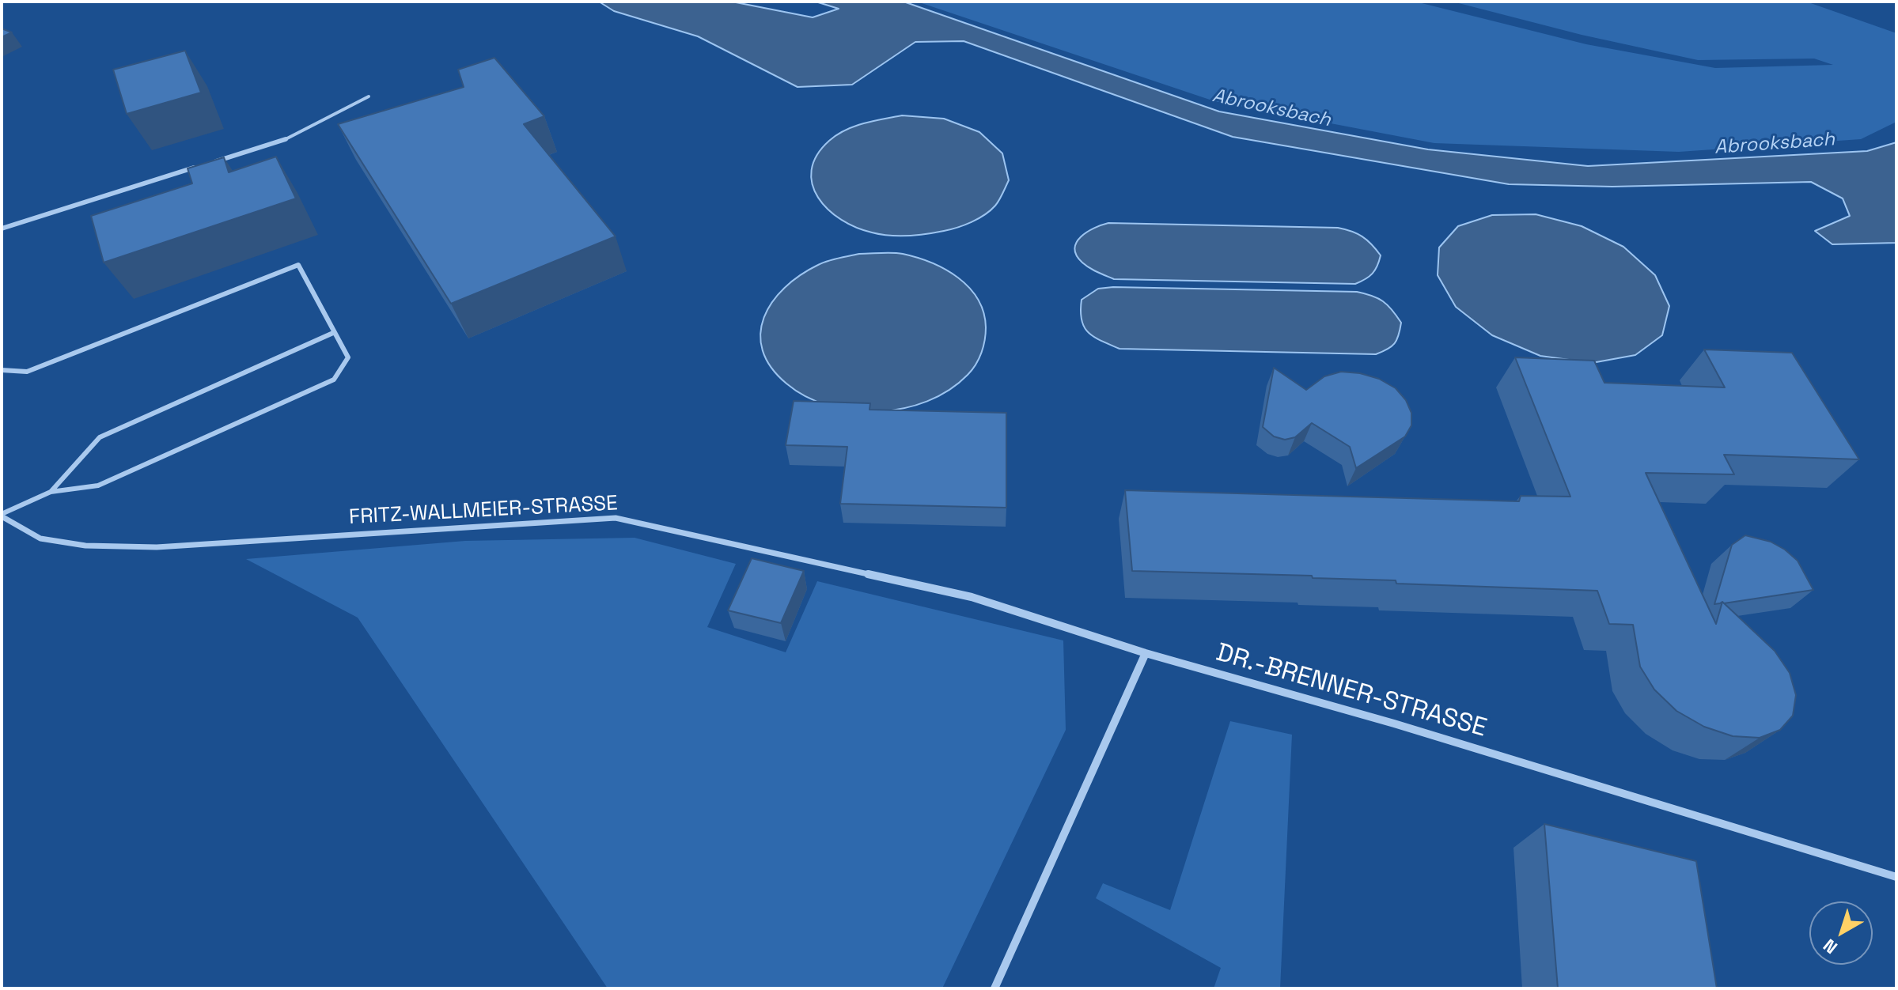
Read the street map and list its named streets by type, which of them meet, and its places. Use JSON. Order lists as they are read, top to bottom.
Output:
{
  "streets": {
    "street": ["FRITZ-WALLMEIER-STRASSE", "DR.-BRENNER-STRASSE"]
  },
  "crossings": [
    ["FRITZ-WALLMEIER-STRASSE", "DR.-BRENNER-STRASSE"]
  ],
  "water": ["Abrooksbach"],
  "north": "bottom left"
}
